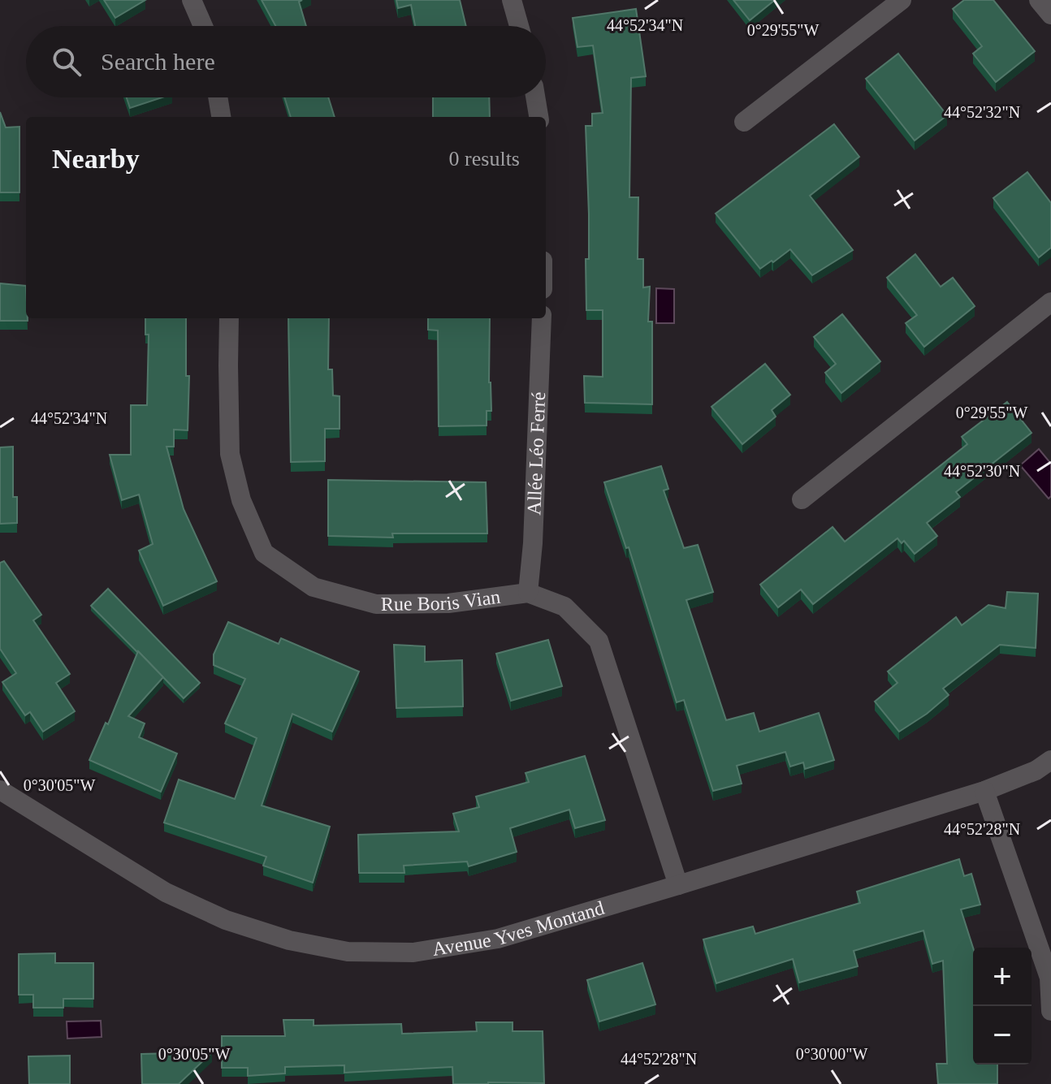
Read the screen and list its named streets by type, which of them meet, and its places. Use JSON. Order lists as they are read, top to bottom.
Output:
{
  "streets": {
    "street": ["Allée Léo Ferré", "Rue Boris Vian", "Avenue Yves Montand"]
  },
  "crossings": [
    ["Allée Léo Ferré", "Rue Boris Vian"],
    ["Rue Boris Vian", "Avenue Yves Montand"]
  ],
  "page": {
    "search": "Search here",
    "heading": ["Nearby", "0 results"],
    "map_buttons": ["+", "−"]
  },
  "coordinates": [
    "44°52'34\"N",
    "0°29'55\"W",
    "44°52'32\"N",
    "44°52'30\"N",
    "0°30'05\"W",
    "44°52'28\"N",
    "0°30'00\"W"
  ]
}
